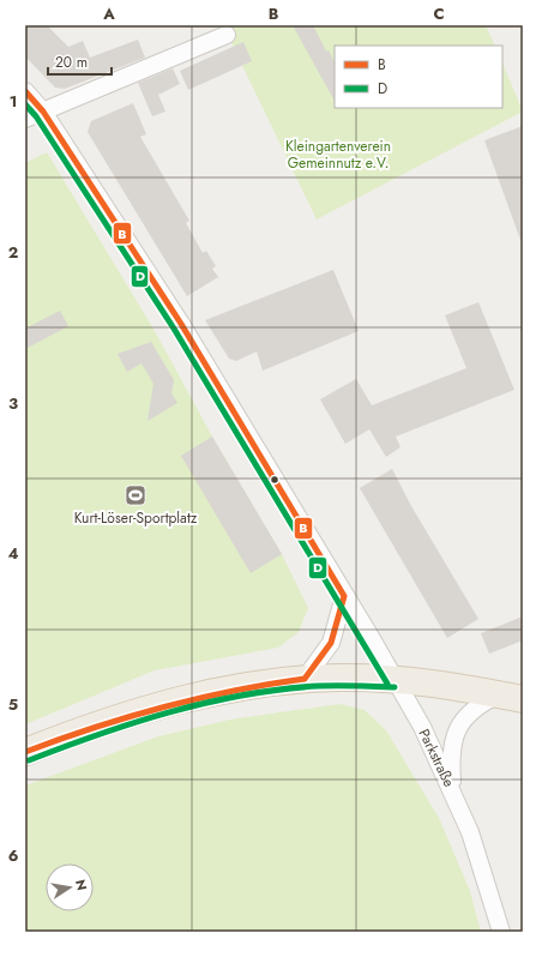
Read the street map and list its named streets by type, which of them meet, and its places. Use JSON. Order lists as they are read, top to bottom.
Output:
{
  "streets": {
    "street": ["Parkstraße"]
  },
  "parks": ["Kleingartenverein Gemeinnutz e.V."],
  "places": {
    "sports": ["Kurt-Löser-Sportplatz"]
  },
  "lines": ["transit line B", "transit line D"],
  "legend": ["B", "D"],
  "scale_bar": "20 m",
  "north": "right",
  "grid": {
    "columns": ["A", "B", "C"],
    "rows": [
      "1",
      "2",
      "3",
      "4",
      "5",
      "6"
    ]
  }
}
